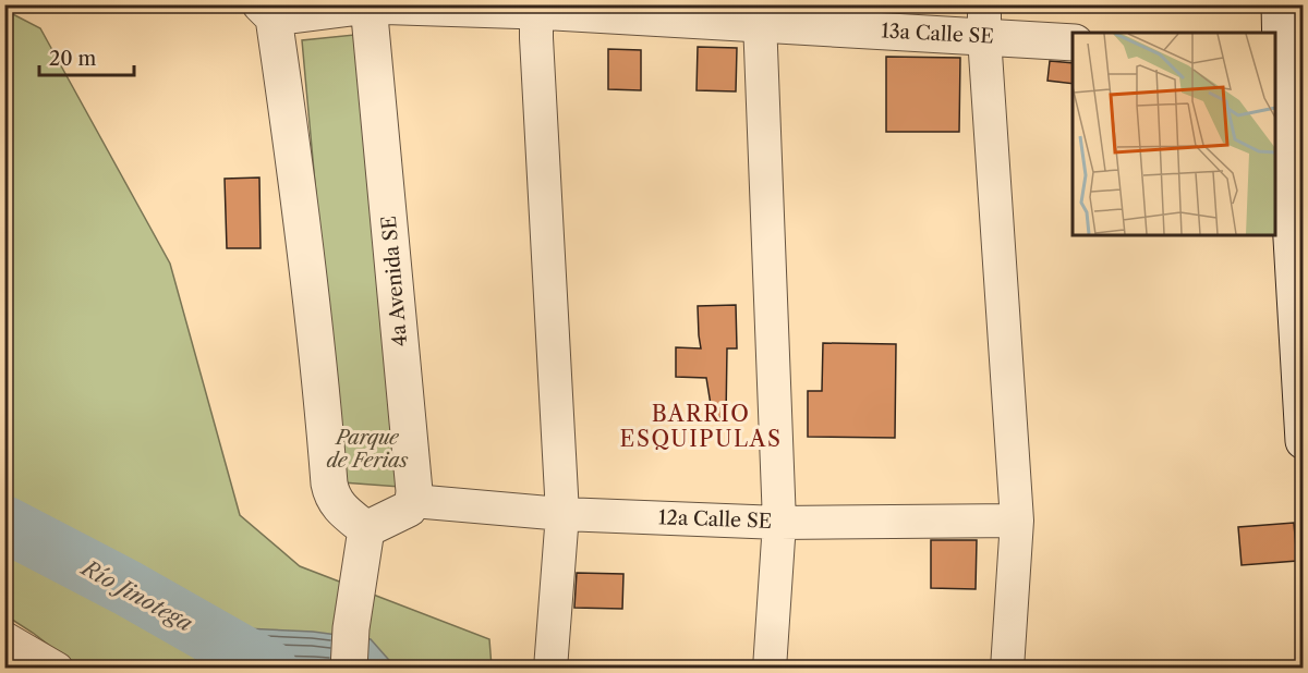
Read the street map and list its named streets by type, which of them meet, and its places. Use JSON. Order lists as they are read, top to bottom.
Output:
{
  "streets": {
    "street": ["13a Calle SE", "4a Avenida SE", "12a Calle SE"]
  },
  "crossings": [
    ["13a Calle SE", "4a Avenida SE"],
    ["4a Avenida SE", "12a Calle SE"]
  ],
  "districts": ["BARRIO ESQUIPULAS"],
  "water": ["Río Jinotega"],
  "parks": ["Parque de Ferias"],
  "scale_bar": "20 m"
}
